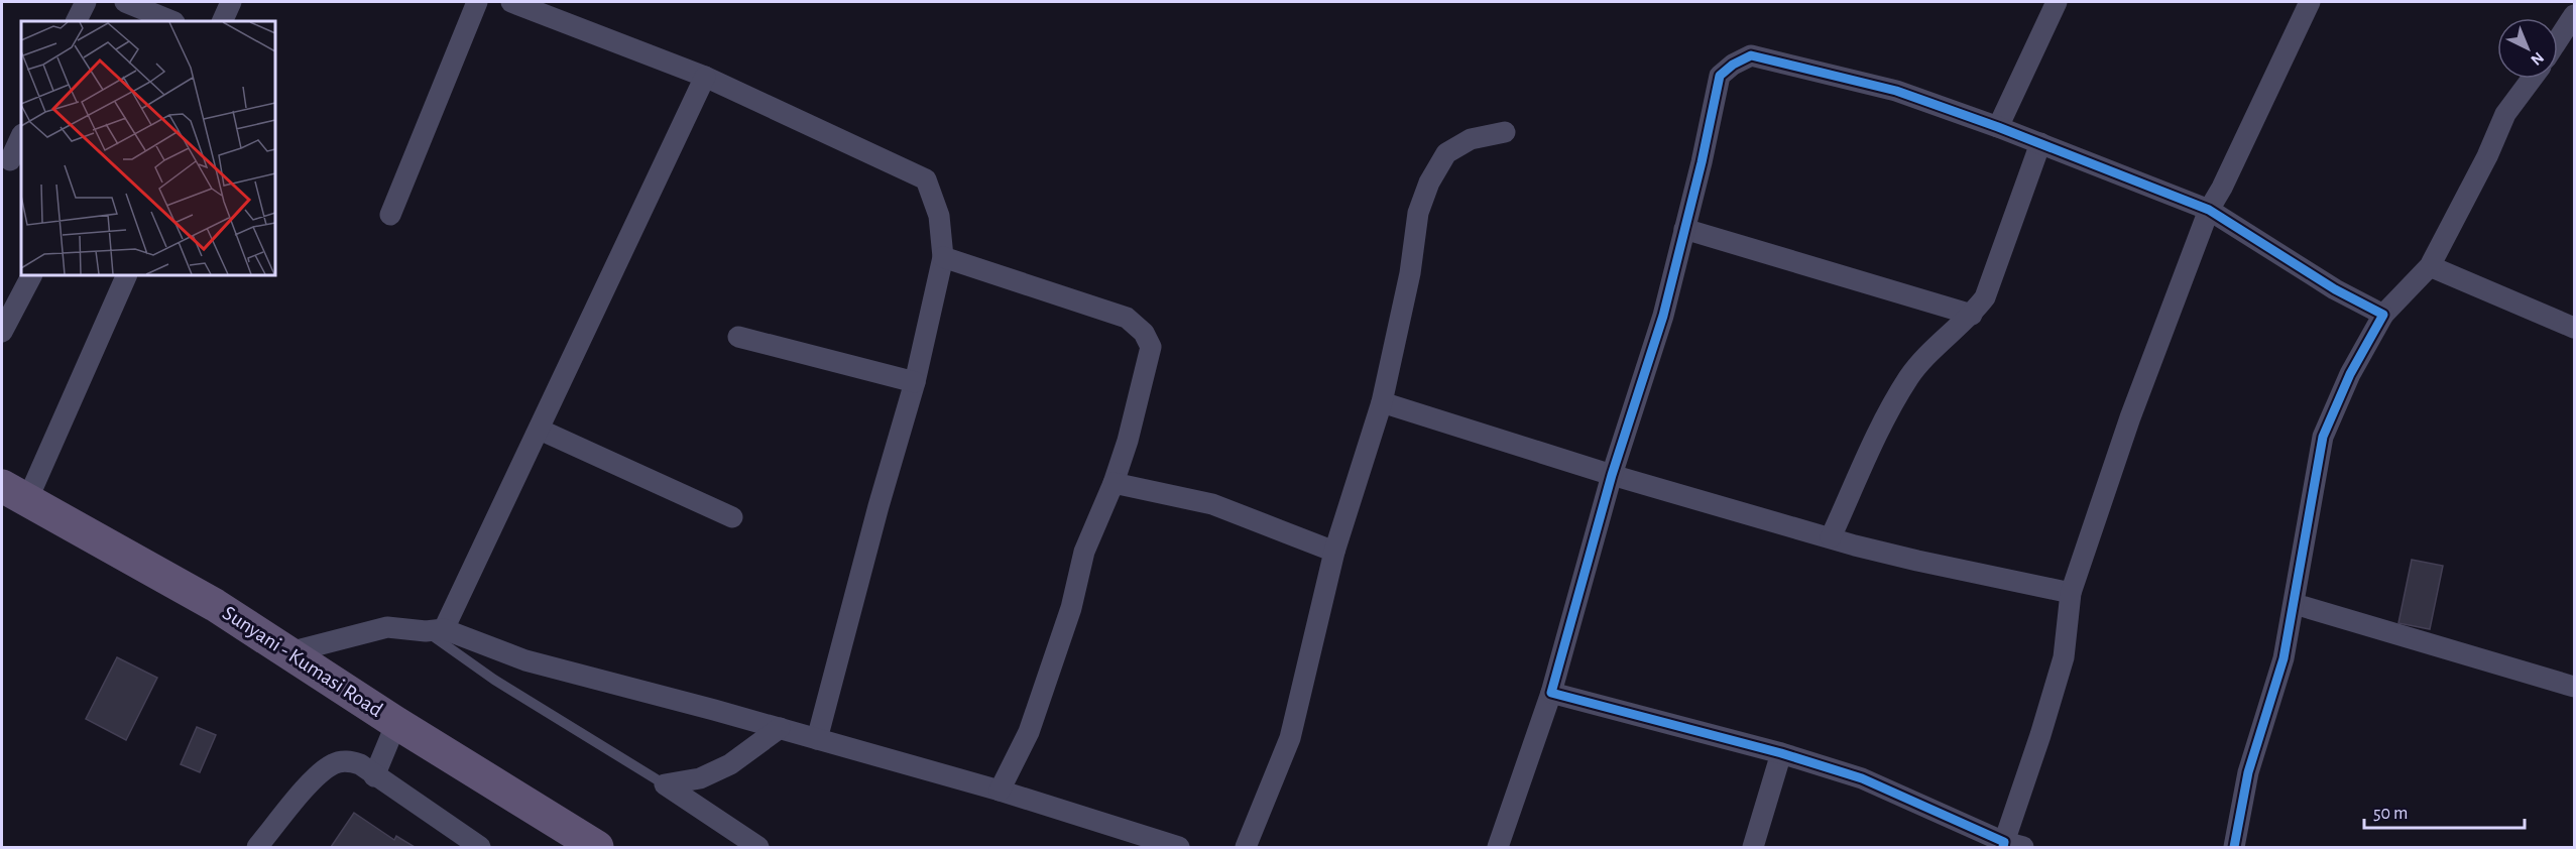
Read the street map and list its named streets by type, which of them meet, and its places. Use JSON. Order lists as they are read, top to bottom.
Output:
{
  "streets": {
    "main road": ["Sunyani - Kumasi Road"]
  },
  "scale_bar": "50 m",
  "north": "bottom right"
}
